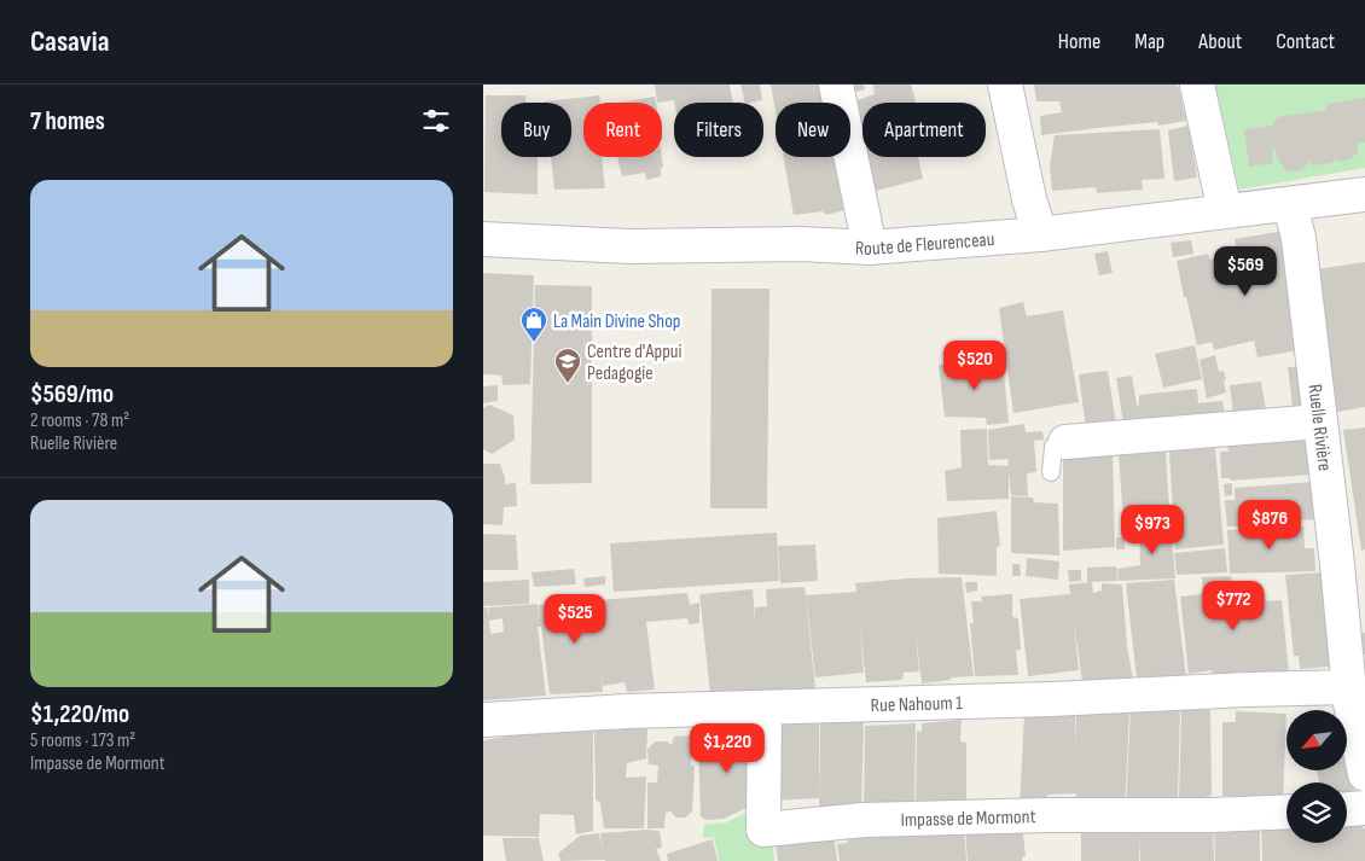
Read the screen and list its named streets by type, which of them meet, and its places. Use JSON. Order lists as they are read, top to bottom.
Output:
{
  "streets": {
    "street": [
      "Route de Fleurenceau",
      "Ruelle Rivière",
      "Rue Nahoum 1",
      "Impasse de Mormont"
    ]
  },
  "crossings": [
    ["Route de Fleurenceau", "Ruelle Rivière"],
    ["Ruelle Rivière", "Rue Nahoum 1"],
    ["Rue Nahoum 1", "Impasse de Mormont"]
  ],
  "places": {
    "shop": ["La Main Divine Shop"],
    "school or university": ["Centre d'Appui Pedagogie"]
  },
  "north": "bottom left",
  "page": {
    "header": "Casavia",
    "nav": [
      "Home",
      "Map",
      "About",
      "Contact"
    ],
    "heading": "7 homes",
    "chip": [
      "Buy",
      "Rent",
      "Filters",
      "New",
      "Apartment"
    ],
    "list": [
      {
        "name": "$569/mo",
        "note": "2 rooms · 78 m² · Ruelle Rivière"
      },
      {
        "name": "$1,220/mo",
        "note": "5 rooms · 173 m² · Impasse de Mormont"
      }
    ],
    "price": [
      "$569",
      "$520",
      "$876",
      "$973",
      "$772",
      "$525",
      "$1,220"
    ]
  }
}
